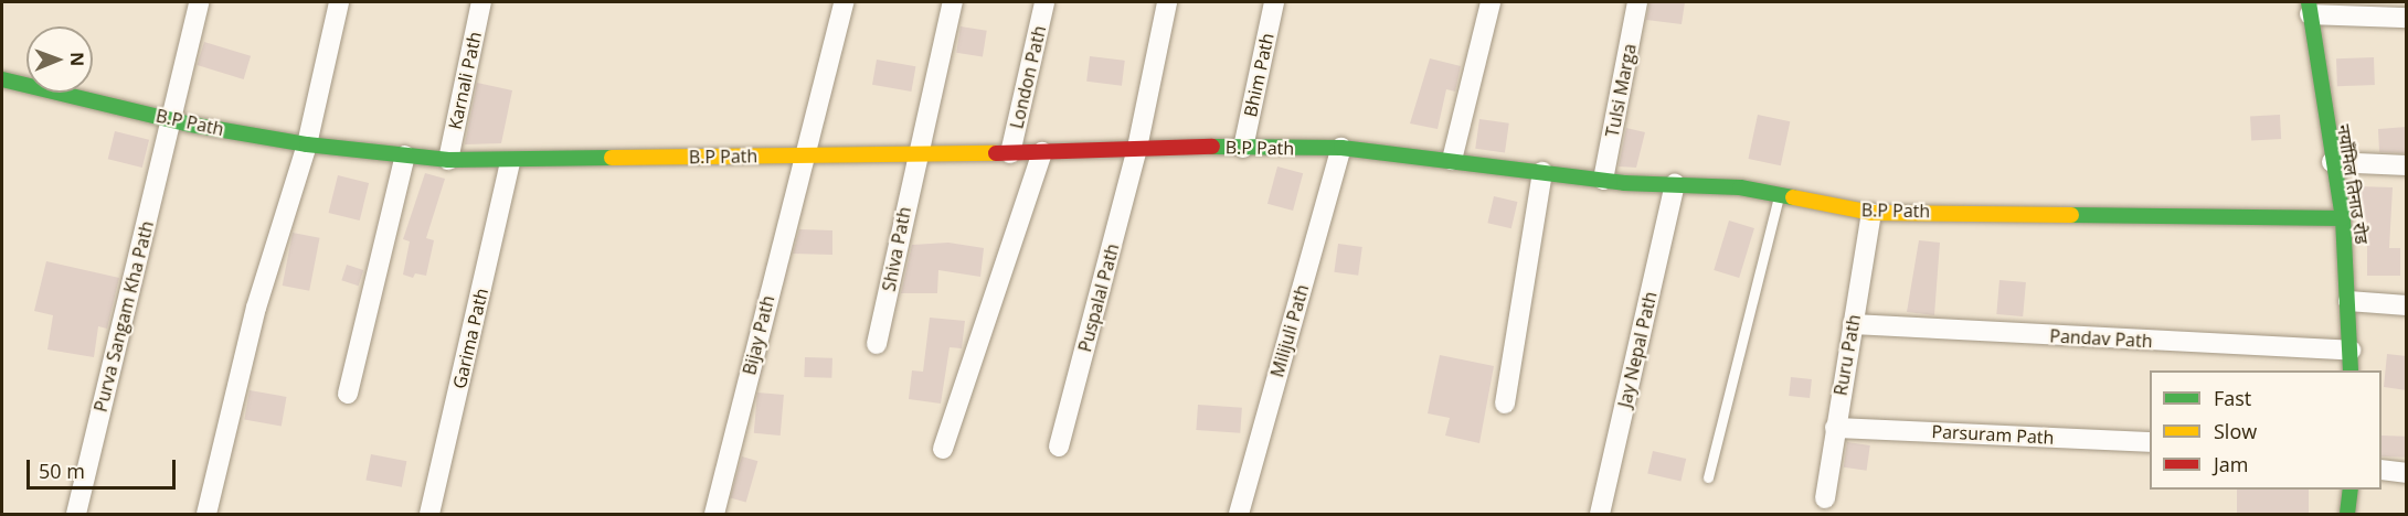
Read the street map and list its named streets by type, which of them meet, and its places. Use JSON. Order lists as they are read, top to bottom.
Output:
{
  "streets": {
    "street": [
      "Bhim Path",
      "London Path",
      "Karnali Path",
      "Tulsi Marga",
      "B.P Path",
      "नयाँमिल तिनाउ रोड",
      "Shiva Path",
      "Puspalal Path",
      "Purva Sangam Kha Path",
      "Milijuli Path",
      "Bijay Path",
      "Garima Path",
      "Pandav Path",
      "Jay Nepal Path",
      "Ruru Path",
      "Parsuram Path"
    ]
  },
  "crossings": [
    ["Bhim Path", "B.P Path"],
    ["London Path", "B.P Path"],
    ["Karnali Path", "B.P Path"],
    ["Tulsi Marga", "B.P Path"],
    ["B.P Path", "नयाँमिल तिनाउ रोड"],
    ["B.P Path", "Shiva Path"],
    ["B.P Path", "Puspalal Path"],
    ["B.P Path", "Purva Sangam Kha Path"],
    ["B.P Path", "Milijuli Path"],
    ["B.P Path", "Bijay Path"],
    ["B.P Path", "Garima Path"],
    ["B.P Path", "Jay Nepal Path"],
    ["B.P Path", "Ruru Path"],
    ["नयाँमिल तिनाउ रोड", "Pandav Path"],
    ["Pandav Path", "Ruru Path"],
    ["Ruru Path", "Parsuram Path"]
  ],
  "legend": ["Fast", "Slow", "Jam"],
  "scale_bar": "50 m",
  "north": "right"
}
